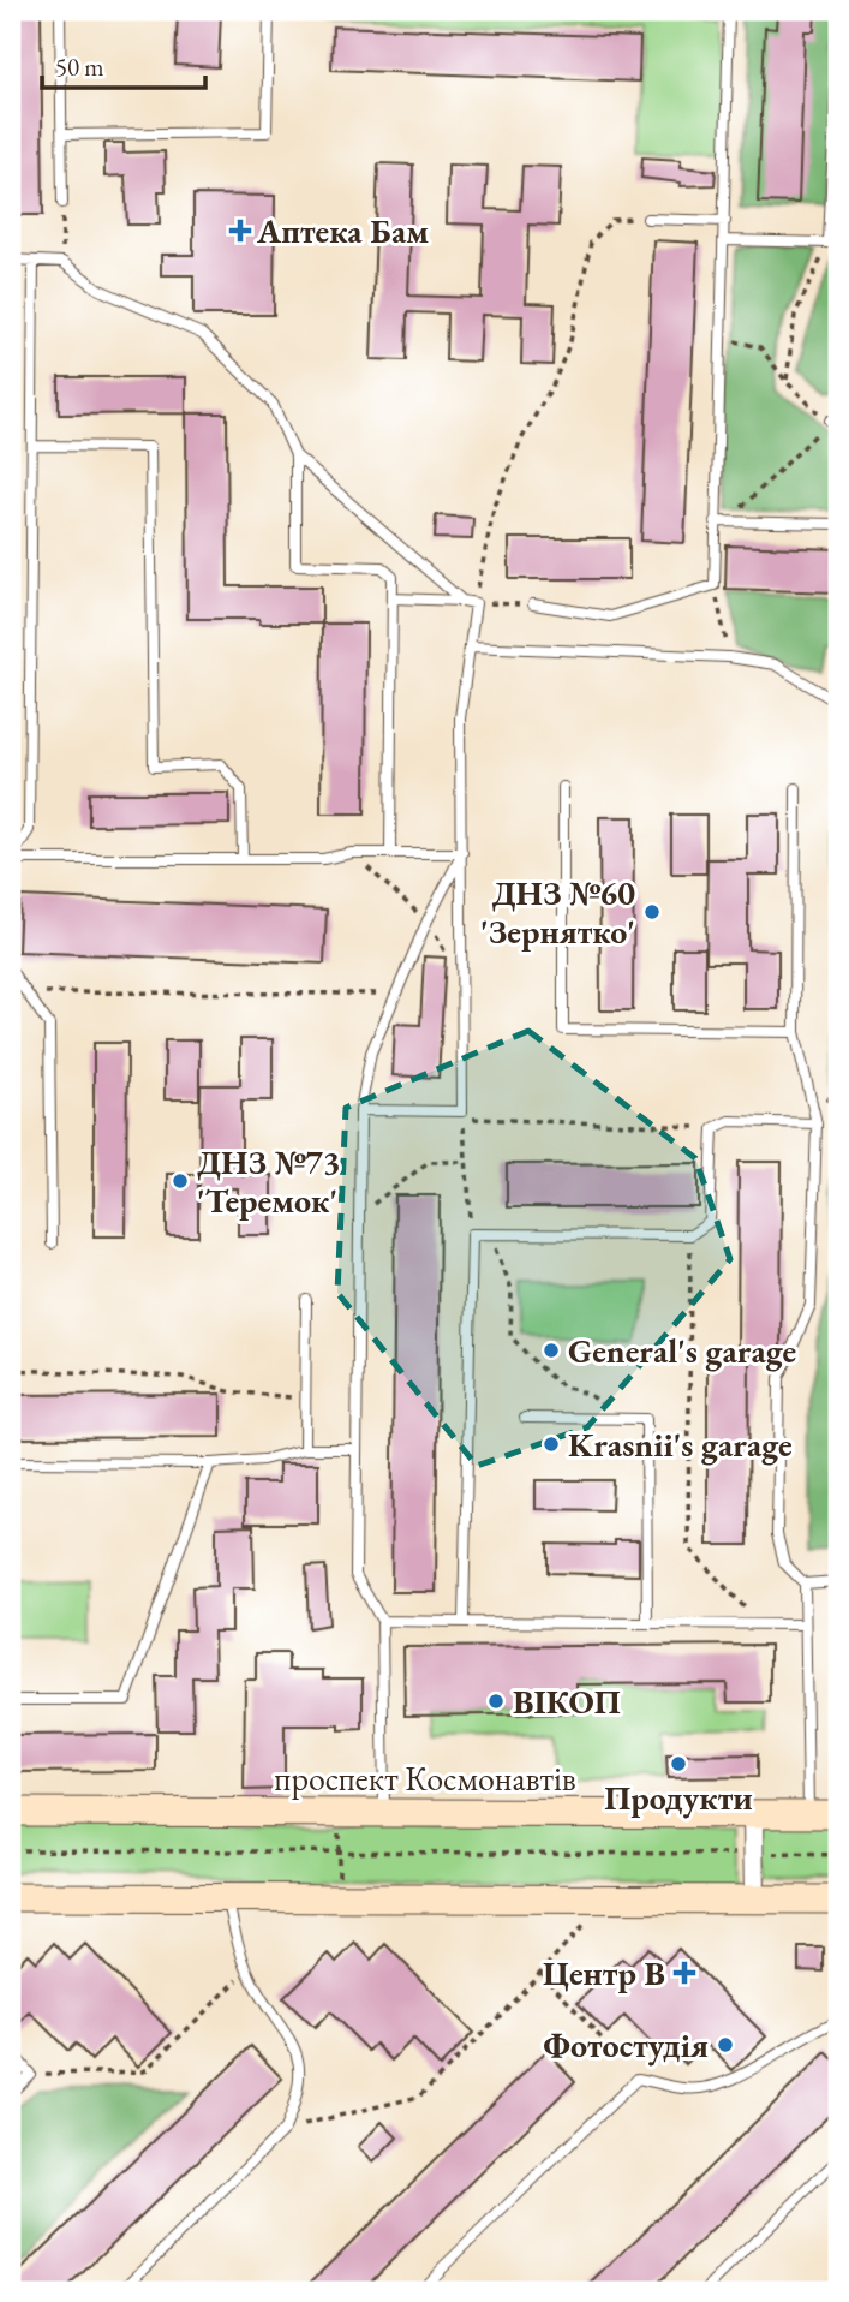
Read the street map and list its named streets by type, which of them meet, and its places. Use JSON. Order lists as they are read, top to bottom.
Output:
{
  "streets": {
    "street": ["проспект Космонавтів"]
  },
  "places": {
    "health": ["Аптека Бам", "Центр В"],
    "other": [
      "ДНЗ №60 'Зернятко'",
      "ДНЗ №73 'Теремок'",
      "General's garage",
      "Krasnii's garage",
      "ВІКОП",
      "Продукти",
      "Фотостудія"
    ]
  },
  "scale_bar": "50 m"
}
